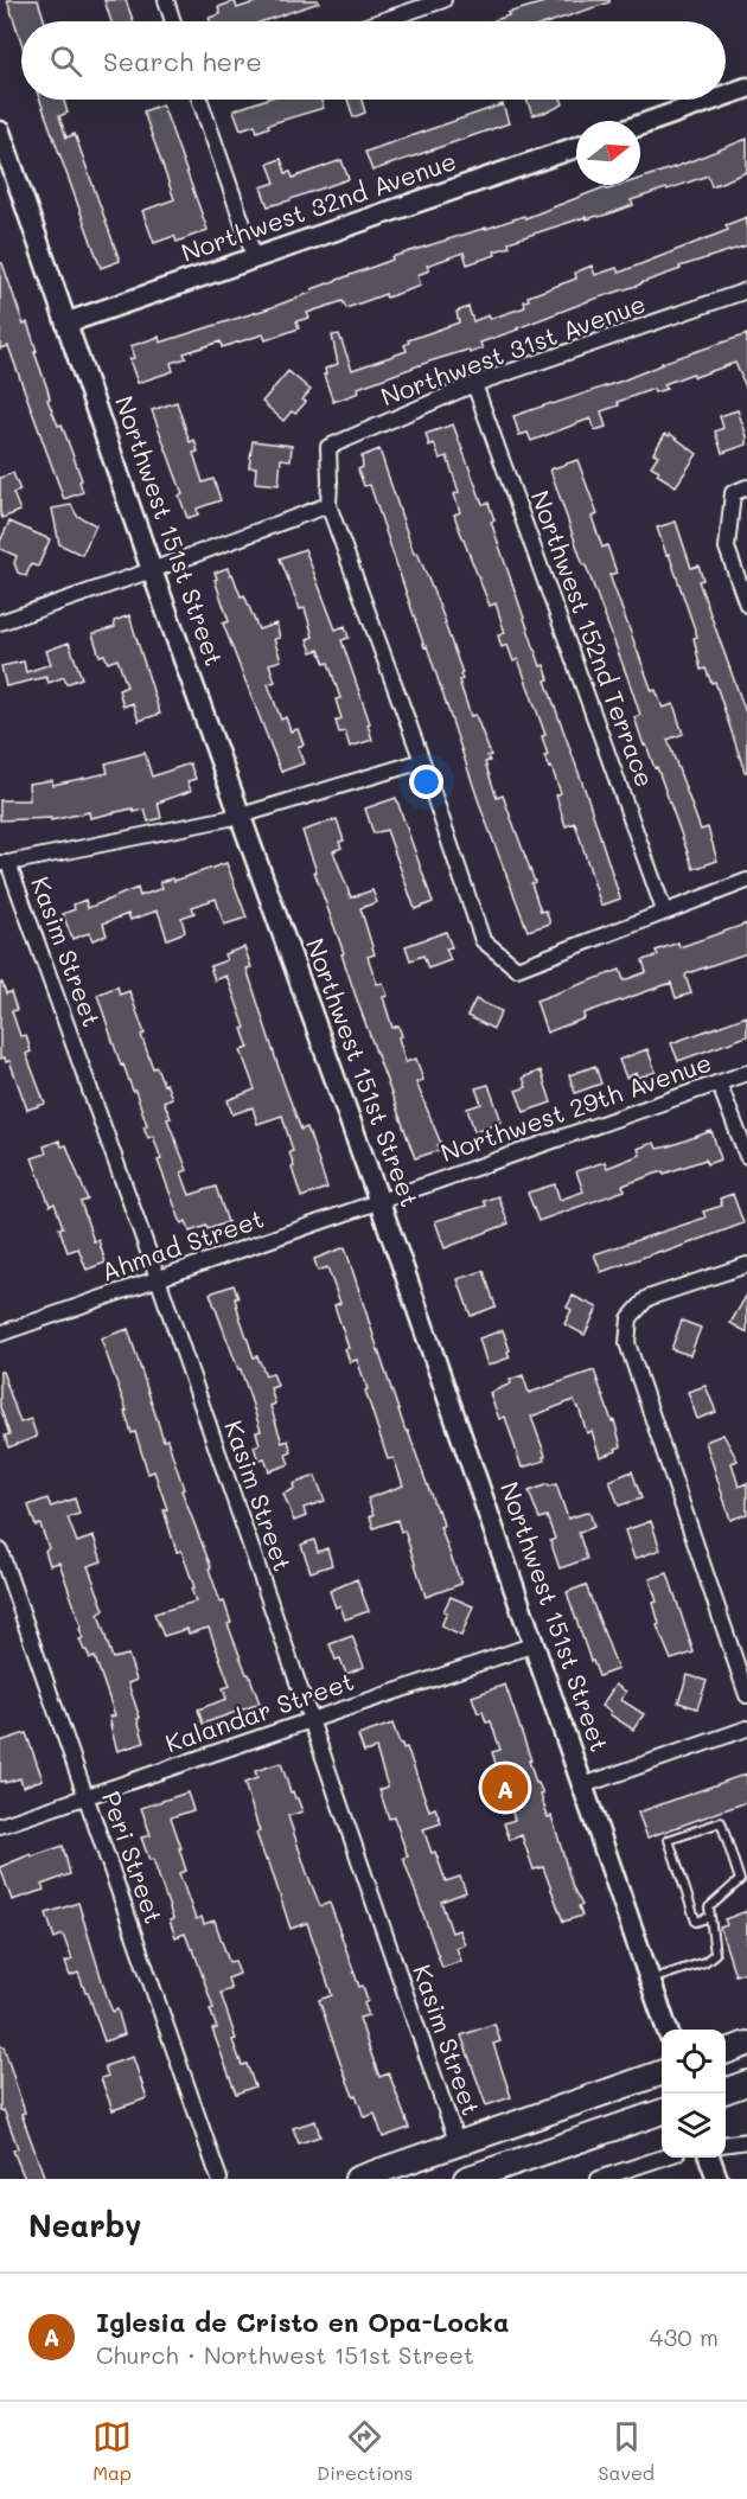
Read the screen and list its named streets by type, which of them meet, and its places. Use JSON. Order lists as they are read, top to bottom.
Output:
{
  "streets": {
    "street": [
      "Northwest 32nd Avenue",
      "Northwest 31st Avenue",
      "Northwest 151st Street",
      "Northwest 152nd Terrace",
      "Kasim Street",
      "Northwest 29th Avenue",
      "Ahmad Street",
      "Kalandar Street",
      "Peri Street"
    ]
  },
  "crossings": [
    ["Northwest 32nd Avenue", "Northwest 151st Street"],
    ["Northwest 31st Avenue", "Northwest 152nd Terrace"],
    ["Northwest 151st Street", "Northwest 29th Avenue"],
    ["Northwest 151st Street", "Ahmad Street"],
    ["Northwest 151st Street", "Kalandar Street"],
    ["Kasim Street", "Ahmad Street"],
    ["Kasim Street", "Kalandar Street"],
    ["Northwest 29th Avenue", "Ahmad Street"],
    ["Kalandar Street", "Peri Street"]
  ],
  "north": "right",
  "page": {
    "search": "Search here",
    "pins": "A",
    "heading": "Nearby",
    "list": [
      {
        "mark": "A",
        "name": "Iglesia de Cristo en Opa-Locka",
        "note": "Church · Northwest 151st Street",
        "value": "430 m"
      }
    ],
    "nav": ["Map", "Directions", "Saved"]
  }
}
